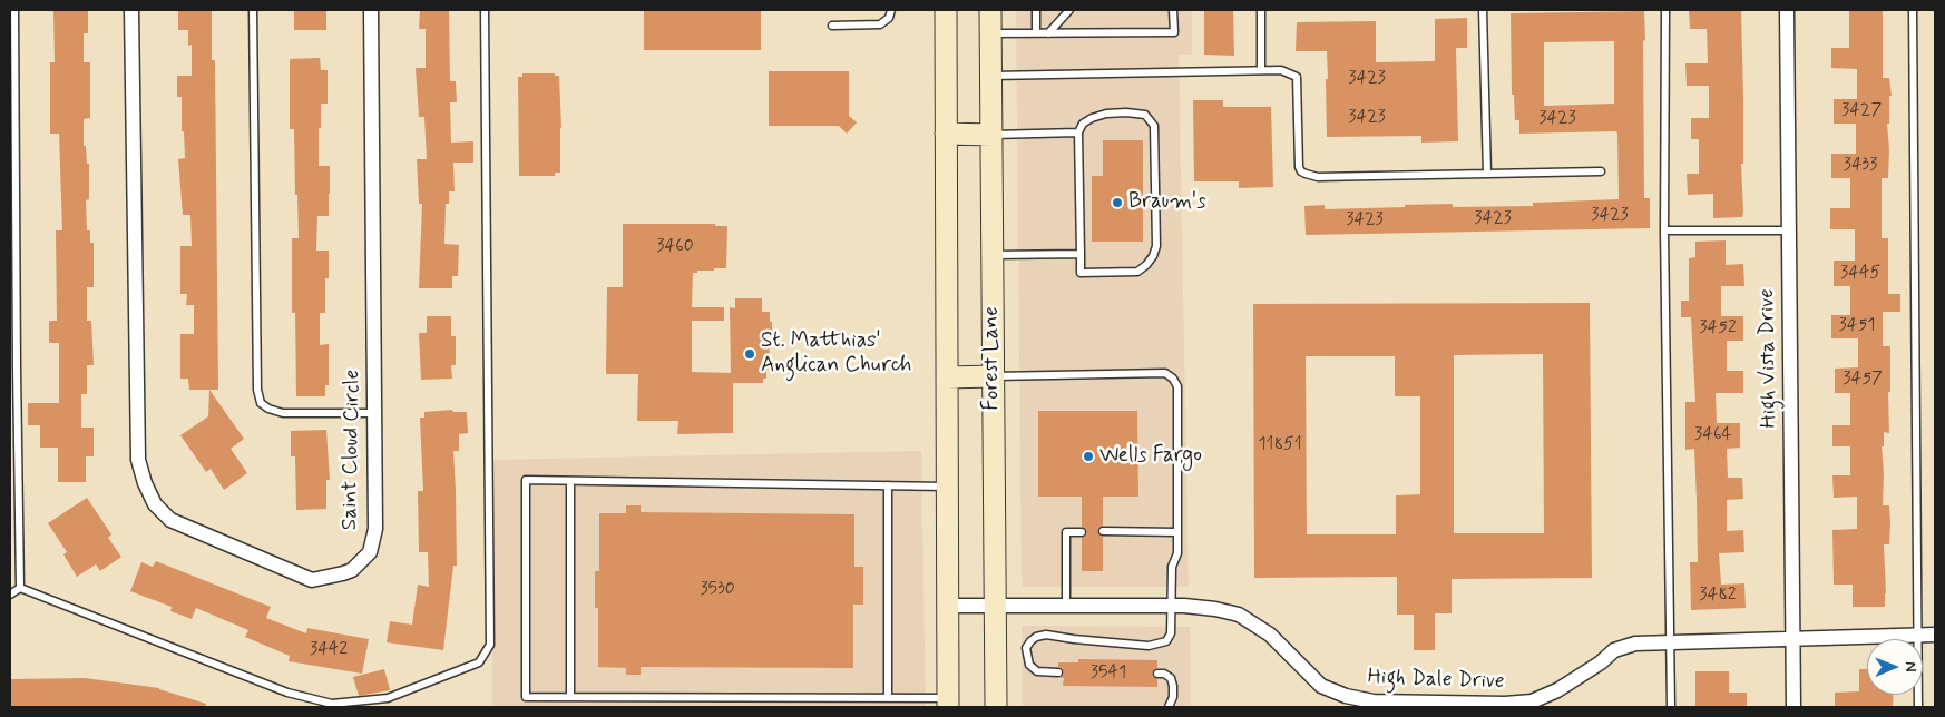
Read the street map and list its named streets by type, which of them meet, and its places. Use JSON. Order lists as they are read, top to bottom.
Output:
{
  "streets": {
    "main road": ["Forest Lane"],
    "street": ["High Vista Drive", "Saint Cloud Circle", "High Dale Drive"]
  },
  "crossings": [
    ["Forest Lane", "High Dale Drive"],
    ["High Vista Drive", "High Dale Drive"]
  ],
  "places": ["Braum's", "St. Matthias' Anglican Church", "Wells Fargo"],
  "house_numbers": [
    "3423",
    "3427",
    "3423",
    "3423",
    "3433",
    "3423",
    "3423",
    "3423",
    "3460",
    "3445",
    "3451",
    "3452",
    "3457",
    "3464",
    "11851",
    "3530",
    "3482",
    "3442",
    "3541"
  ],
  "north": "right"
}
